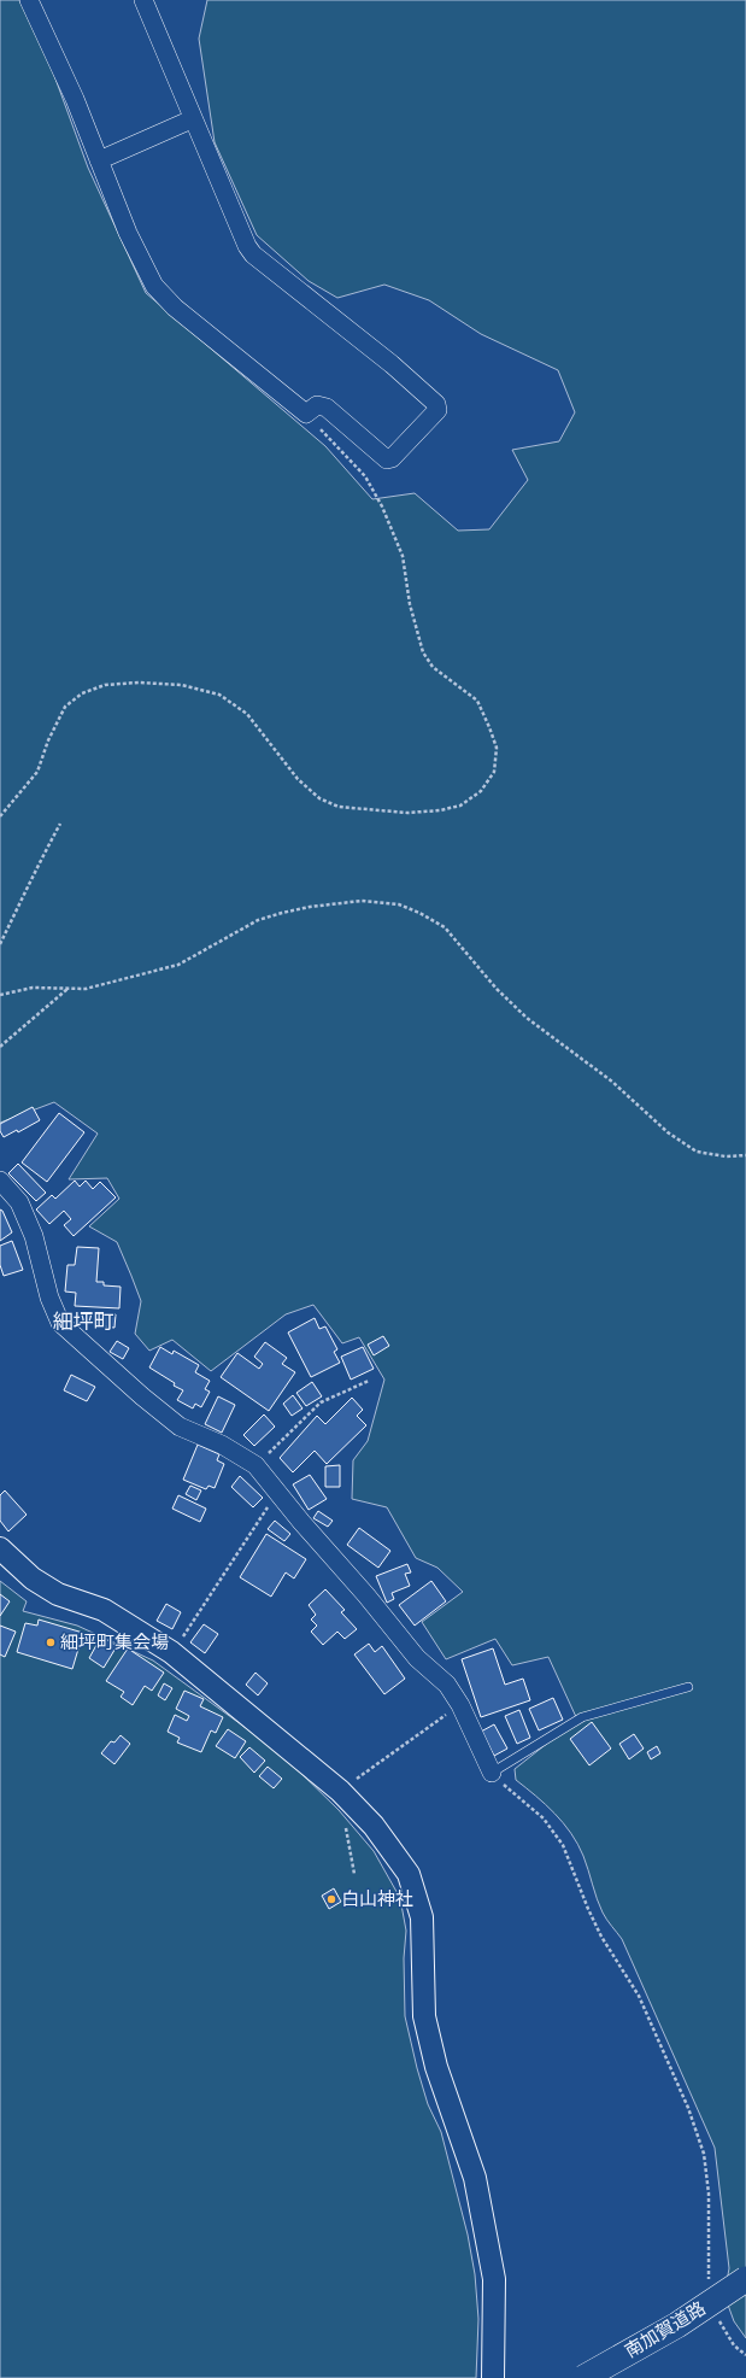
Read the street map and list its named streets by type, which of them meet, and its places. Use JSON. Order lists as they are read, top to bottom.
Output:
{
  "streets": {
    "main road": ["南加賀道路"]
  },
  "districts": ["細坪町"],
  "places": ["細坪町集会場", "白山神社"]
}
